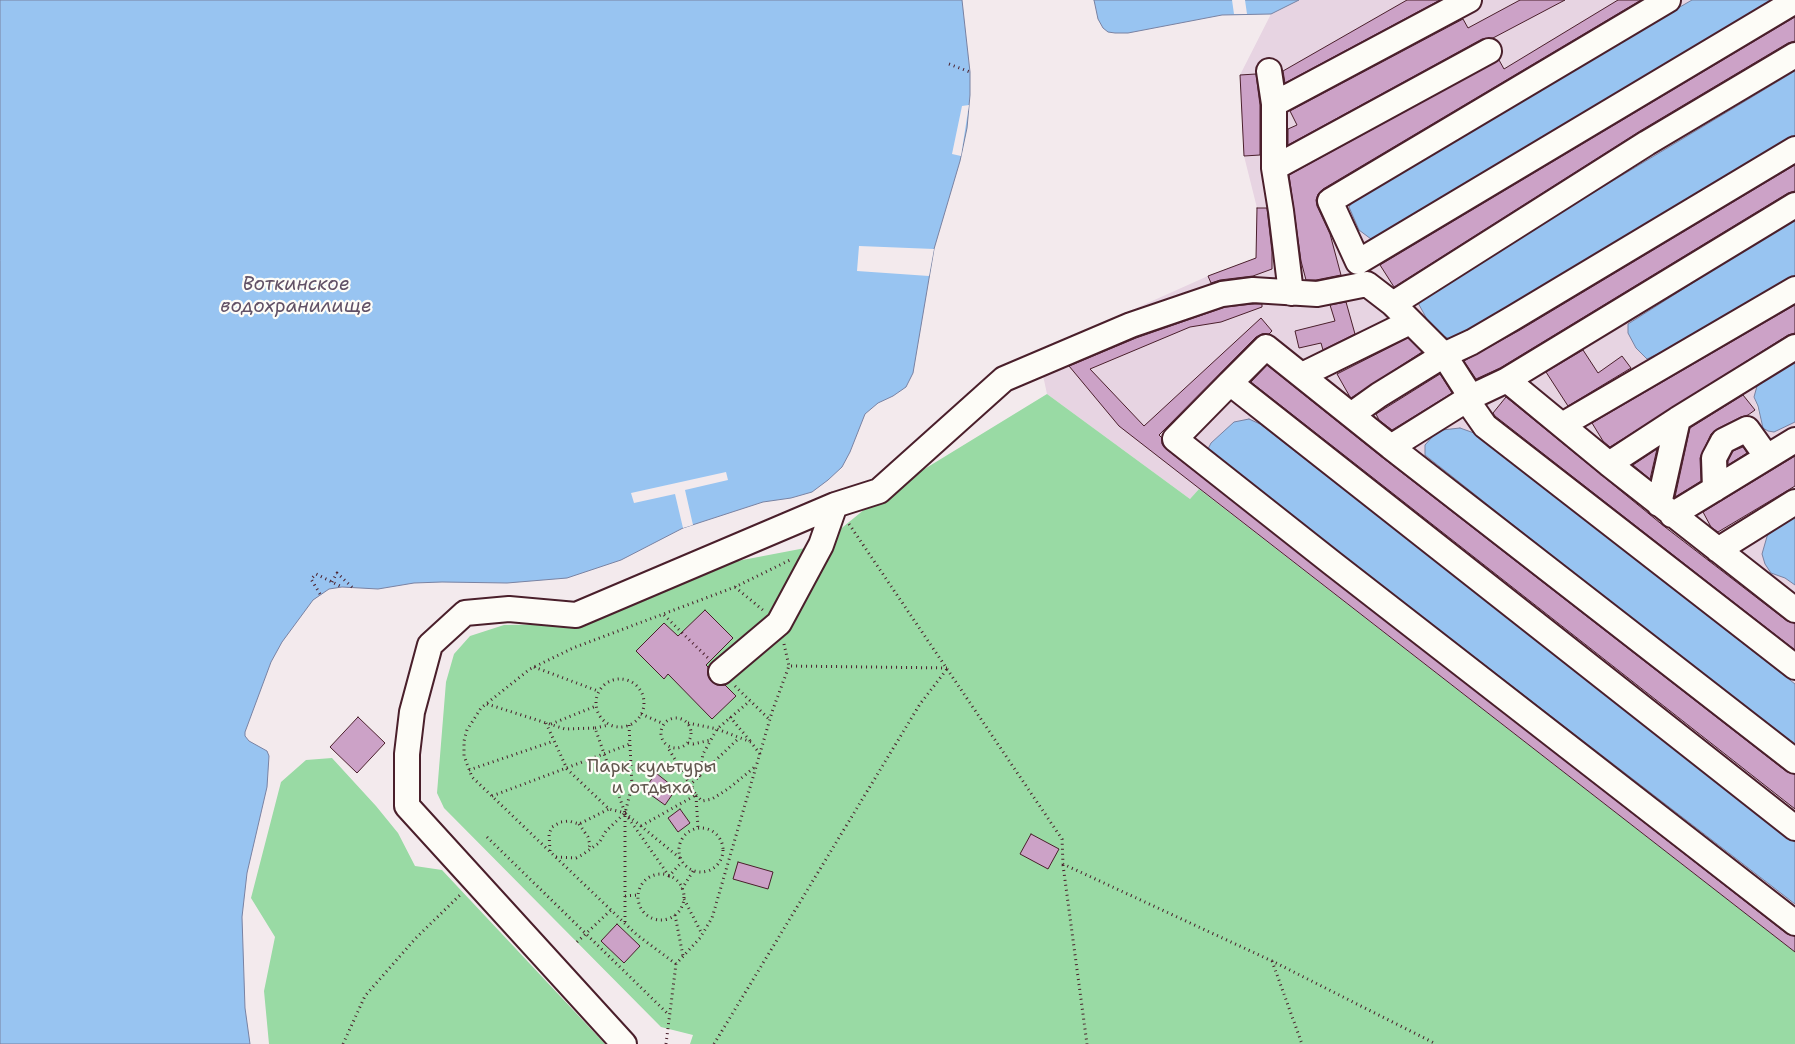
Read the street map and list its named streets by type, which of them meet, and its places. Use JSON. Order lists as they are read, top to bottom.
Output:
{
  "water": ["Воткинское водохранилище"],
  "parks": ["Парк культуры и отдыха"]
}
